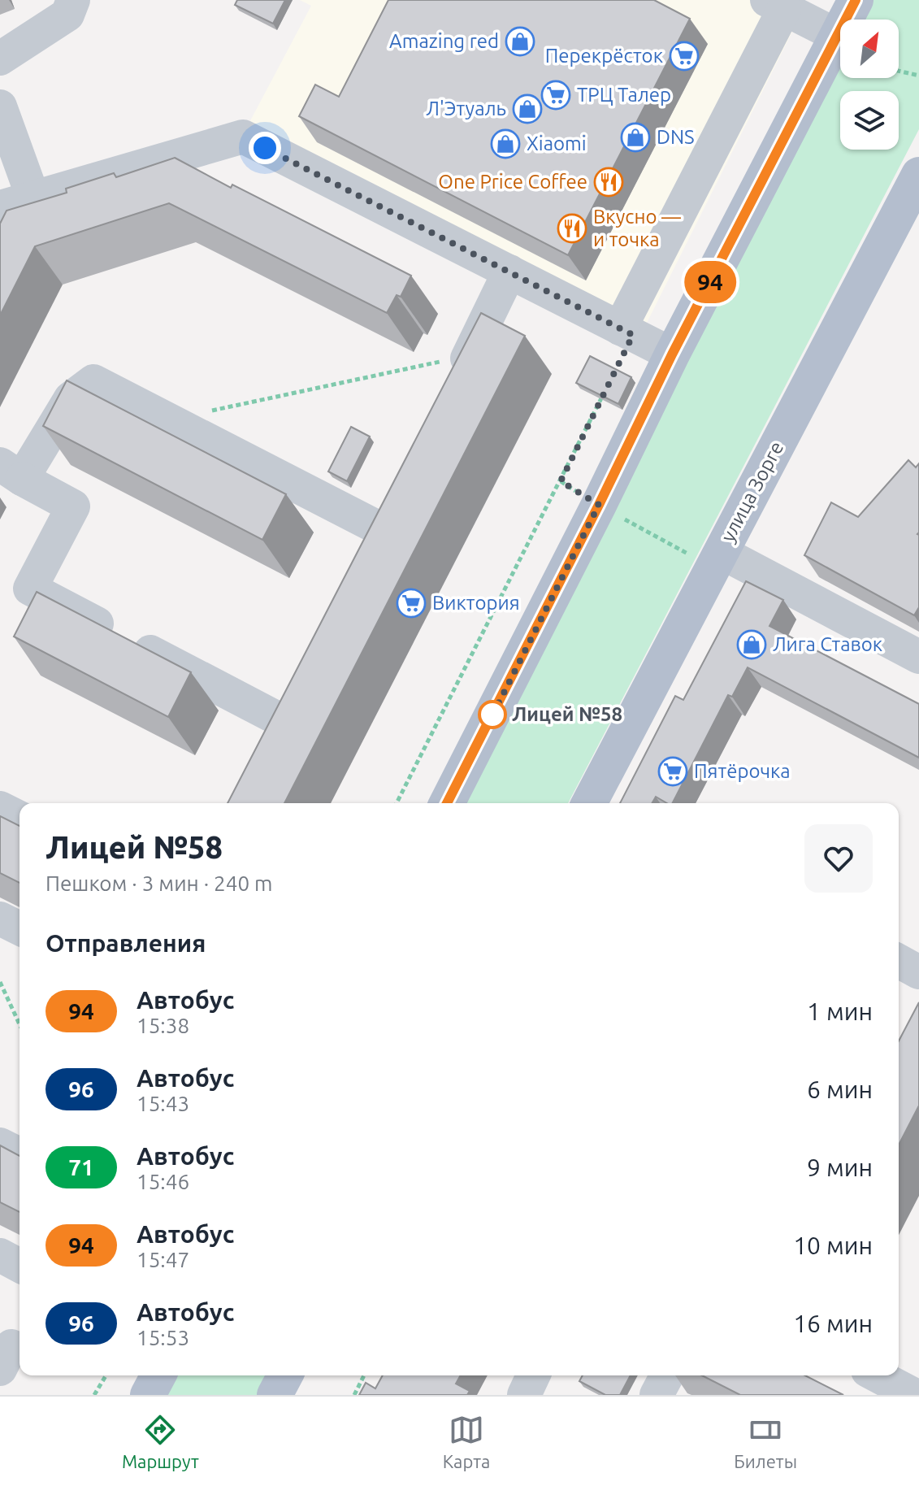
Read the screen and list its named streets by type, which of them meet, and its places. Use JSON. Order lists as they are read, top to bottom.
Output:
{
  "streets": {
    "main road": ["улица Зорге"]
  },
  "places": {
    "shop": [
      "Amazing red",
      "Л'Этуаль",
      "DNS",
      "Xiaomi",
      "Лига Ставок"
    ],
    "supermarket": [
      "Перекрёсток",
      "ТРЦ Талер",
      "Виктория",
      "Пятёрочка"
    ],
    "restaurant": ["One Price Coffee", "Вкусно — и точка"],
    "other": ["Лицей №58"]
  },
  "lines": ["bus line 94"],
  "north": "top right",
  "page": {
    "on_map": "94",
    "heading": [
      ["Лицей №58", "Пешком · 3 мин · 240 m"],
      "Отправления"
    ],
    "list": [
      {
        "mark": "94",
        "name": "Автобус",
        "note": "15:38",
        "value": "1 мин"
      },
      {
        "mark": "96",
        "name": "Автобус",
        "note": "15:43",
        "value": "6 мин"
      },
      {
        "mark": "71",
        "name": "Автобус",
        "note": "15:46",
        "value": "9 мин"
      },
      {
        "mark": "94",
        "name": "Автобус",
        "note": "15:47",
        "value": "10 мин"
      },
      {
        "mark": "96",
        "name": "Автобус",
        "note": "15:53",
        "value": "16 мин"
      }
    ],
    "tabs": ["Маршрут", "Карта", "Билеты"]
  }
}
